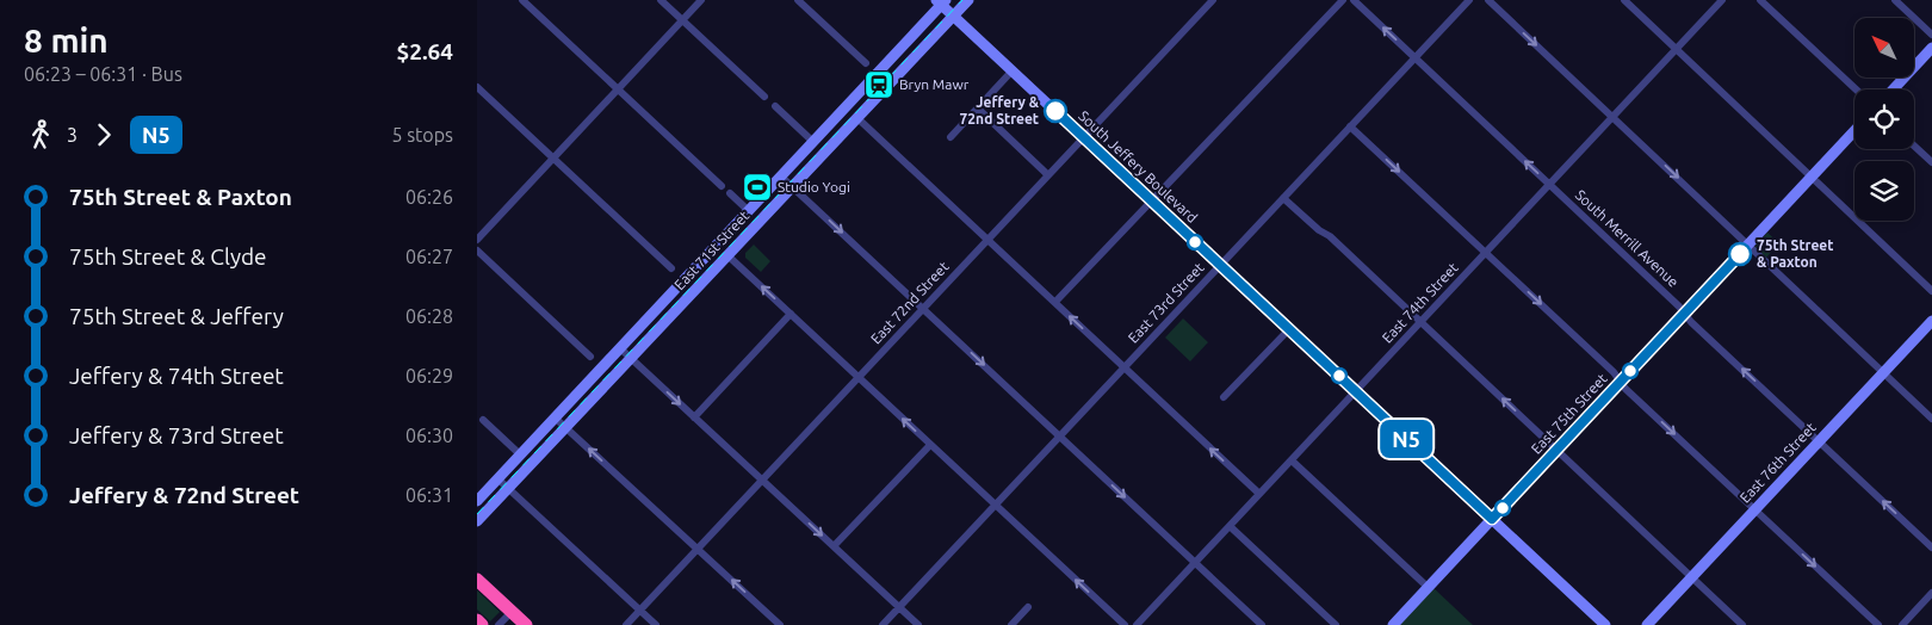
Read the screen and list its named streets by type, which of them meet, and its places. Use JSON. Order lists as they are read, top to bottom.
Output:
{
  "streets": {
    "main road": [
      "South Jeffery Boulevard",
      "East 71st Street",
      "East 75th Street",
      "East 76th Street"
    ],
    "street": [
      "South Merrill Avenue",
      "East 72nd Street",
      "East 73rd Street",
      "East 74th Street"
    ]
  },
  "crossings": [
    ["South Jeffery Boulevard", "East 71st Street"],
    ["South Jeffery Boulevard", "East 72nd Street"],
    ["South Jeffery Boulevard", "East 73rd Street"],
    ["South Jeffery Boulevard", "East 74th Street"],
    ["South Jeffery Boulevard", "East 75th Street"],
    ["South Merrill Avenue", "East 73rd Street"],
    ["South Merrill Avenue", "East 74th Street"],
    ["South Merrill Avenue", "East 75th Street"],
    ["South Merrill Avenue", "East 76th Street"]
  ],
  "one_way": ["South Merrill Avenue"],
  "places": {
    "station": ["Bryn Mawr"],
    "other": ["Jeffery & 72nd Street", "75th Street & Paxton"],
    "sports": ["Studio Yogi"]
  },
  "lines": ["bus line N5"],
  "north": "top left",
  "page": {
    "heading": ["8 min", "06:23 – 06:31 · Bus", "$2.64"],
    "on_map": "N5",
    "legs": ["3", "N5", "5 stops"],
    "list": [
      {
        "name": "75th Street & Paxton",
        "value": "06:26"
      },
      {
        "name": "75th Street & Clyde",
        "value": "06:27"
      },
      {
        "name": "75th Street & Jeffery",
        "value": "06:28"
      },
      {
        "name": "Jeffery & 74th Street",
        "value": "06:29"
      },
      {
        "name": "Jeffery & 73rd Street",
        "value": "06:30"
      },
      {
        "name": "Jeffery & 72nd Street",
        "value": "06:31"
      }
    ]
  }
}
